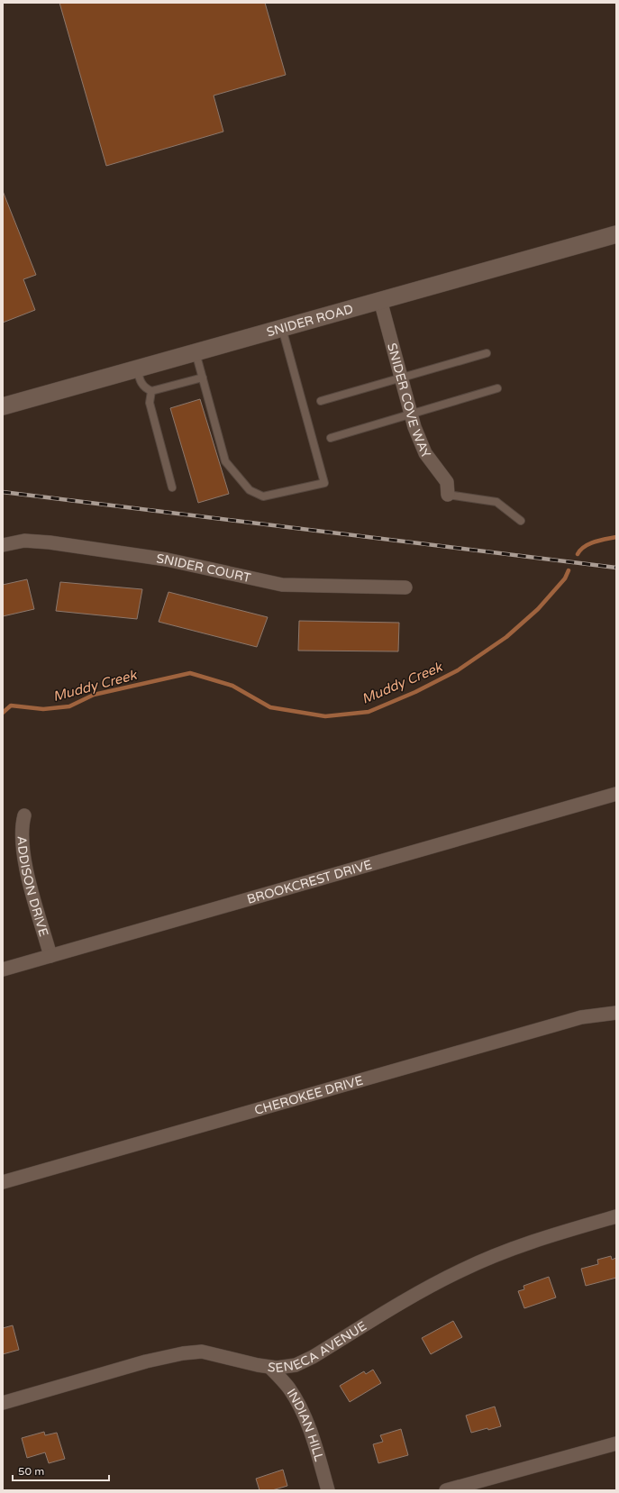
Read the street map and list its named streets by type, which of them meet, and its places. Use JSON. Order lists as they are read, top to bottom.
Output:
{
  "streets": {
    "street": [
      "SNIDER ROAD",
      "SNIDER COVE WAY",
      "SNIDER COURT",
      "BROOKCREST DRIVE",
      "ADDISON DRIVE",
      "CHEROKEE DRIVE",
      "SENECA AVENUE",
      "INDIAN HILL"
    ]
  },
  "crossings": [
    ["SNIDER ROAD", "SNIDER COVE WAY"],
    ["BROOKCREST DRIVE", "ADDISON DRIVE"],
    ["SENECA AVENUE", "INDIAN HILL"]
  ],
  "water": ["Muddy Creek"],
  "scale_bar": "50 m"
}
